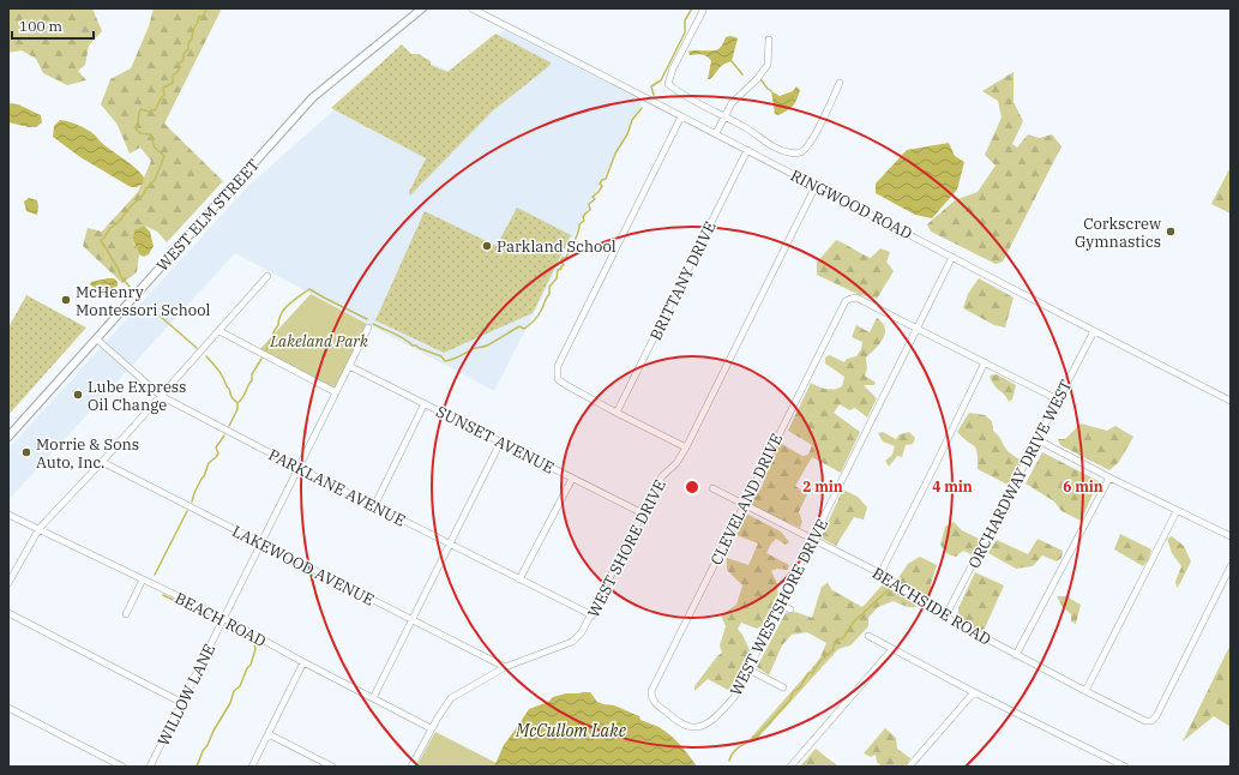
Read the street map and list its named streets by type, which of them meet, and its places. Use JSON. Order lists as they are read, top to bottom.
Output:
{
  "streets": {
    "main road": ["WEST ELM STREET"],
    "street": [
      "RINGWOOD ROAD",
      "BRITTANY DRIVE",
      "SUNSET AVENUE",
      "ORCHARDWAY DRIVE WEST",
      "PARKLANE AVENUE",
      "CLEVELAND DRIVE",
      "WEST SHORE DRIVE",
      "LAKEWOOD AVENUE",
      "BEACHSIDE ROAD",
      "WEST WESTSHORE DRIVE",
      "BEACH ROAD",
      "WILLOW LANE"
    ]
  },
  "crossings": [
    ["RINGWOOD ROAD", "BRITTANY DRIVE"],
    ["RINGWOOD ROAD", "ORCHARDWAY DRIVE WEST"],
    ["RINGWOOD ROAD", "WEST SHORE DRIVE"],
    ["RINGWOOD ROAD", "WEST WESTSHORE DRIVE"],
    ["WEST ELM STREET", "PARKLANE AVENUE"],
    ["SUNSET AVENUE", "WEST SHORE DRIVE"],
    ["SUNSET AVENUE", "WILLOW LANE"],
    ["ORCHARDWAY DRIVE WEST", "BEACHSIDE ROAD"],
    ["PARKLANE AVENUE", "WEST SHORE DRIVE"],
    ["PARKLANE AVENUE", "WILLOW LANE"],
    ["CLEVELAND DRIVE", "BEACHSIDE ROAD"],
    ["CLEVELAND DRIVE", "WEST WESTSHORE DRIVE"],
    ["WEST SHORE DRIVE", "LAKEWOOD AVENUE"],
    ["WEST SHORE DRIVE", "BEACH ROAD"],
    ["LAKEWOOD AVENUE", "WILLOW LANE"],
    ["BEACHSIDE ROAD", "WEST WESTSHORE DRIVE"],
    ["BEACH ROAD", "WILLOW LANE"]
  ],
  "water": ["McCullom Lake"],
  "parks": ["Lakeland Park"],
  "places": [
    "Corkscrew Gymnastics",
    "Parkland School",
    "McHenry Montessori School",
    "Lube Express Oil Change",
    "Morrie & Sons Auto, Inc."
  ],
  "scale_bar": "100 m",
  "rings": ["2 min", "4 min", "6 min"]
}
